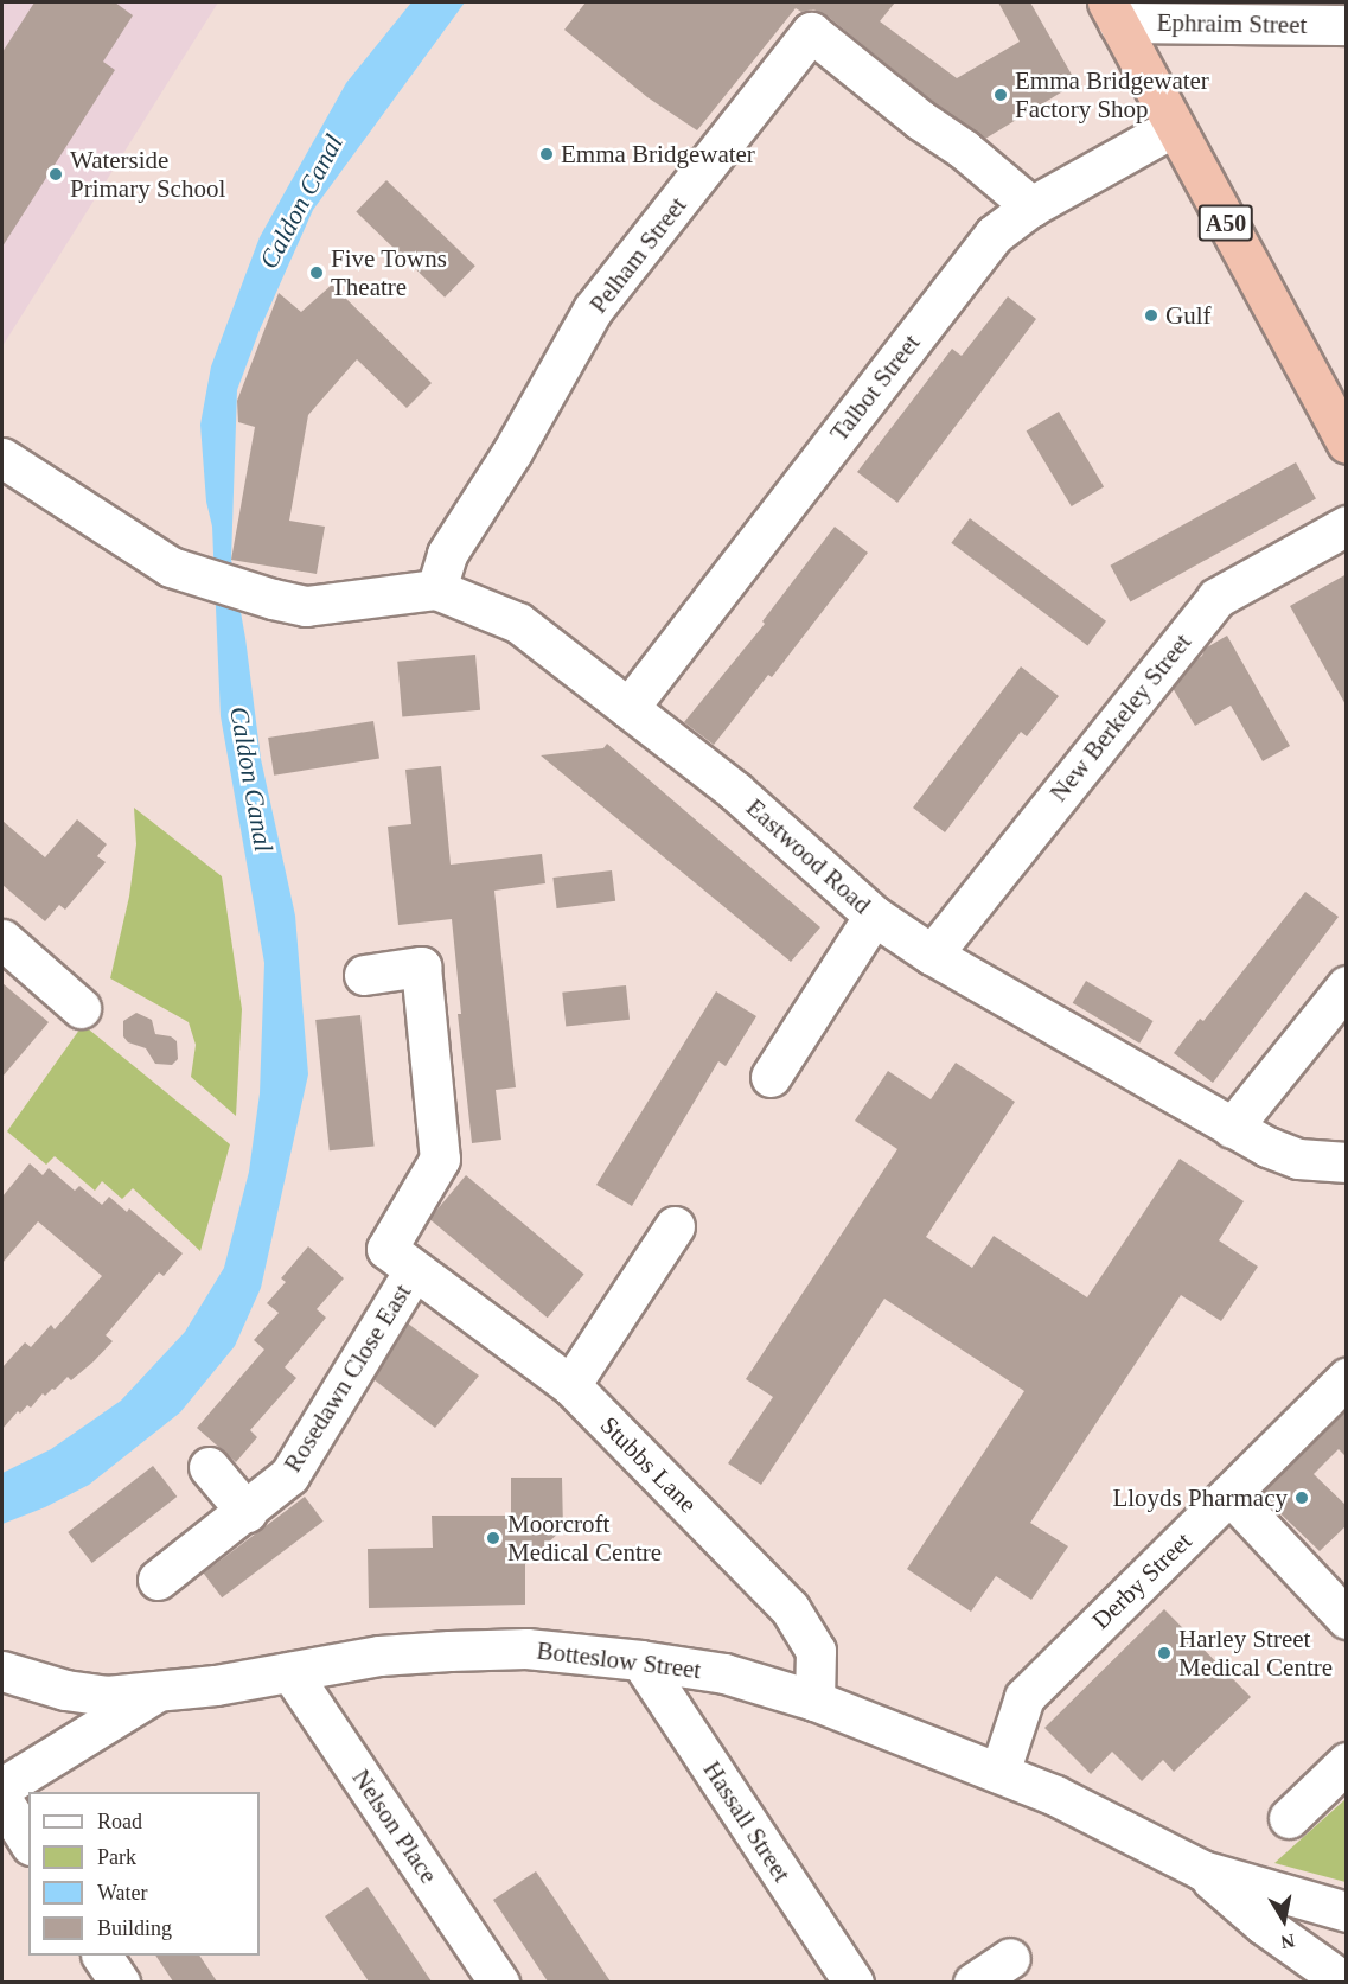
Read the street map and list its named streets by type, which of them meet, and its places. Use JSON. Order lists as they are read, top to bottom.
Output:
{
  "streets": {
    "highway": ["A50"],
    "street": [
      "Ephraim Street",
      "Pelham Street",
      "Talbot Street",
      "New Berkeley Street",
      "Eastwood Road",
      "Rosedawn Close East",
      "Stubbs Lane",
      "Derby Street",
      "Botteslow Street",
      "Hassall Street",
      "Nelson Place"
    ]
  },
  "crossings": [
    ["Ephraim Street", "A50"],
    ["A50", "Talbot Street"],
    ["Pelham Street", "Talbot Street"],
    ["Pelham Street", "Eastwood Road"],
    ["Talbot Street", "Eastwood Road"],
    ["New Berkeley Street", "Eastwood Road"],
    ["Rosedawn Close East", "Stubbs Lane"],
    ["Stubbs Lane", "Botteslow Street"],
    ["Derby Street", "Botteslow Street"],
    ["Botteslow Street", "Hassall Street"],
    ["Botteslow Street", "Nelson Place"]
  ],
  "water": ["Caldon Canal"],
  "places": [
    "Emma Bridgewater Factory Shop",
    "Emma Bridgewater",
    "Waterside Primary School",
    "Five Towns Theatre",
    "Gulf",
    "Lloyds Pharmacy",
    "Moorcroft Medical Centre",
    "Harley Street Medical Centre"
  ],
  "legend": [
    "Road",
    "Park",
    "Water",
    "Building"
  ],
  "north": "bottom"
}
